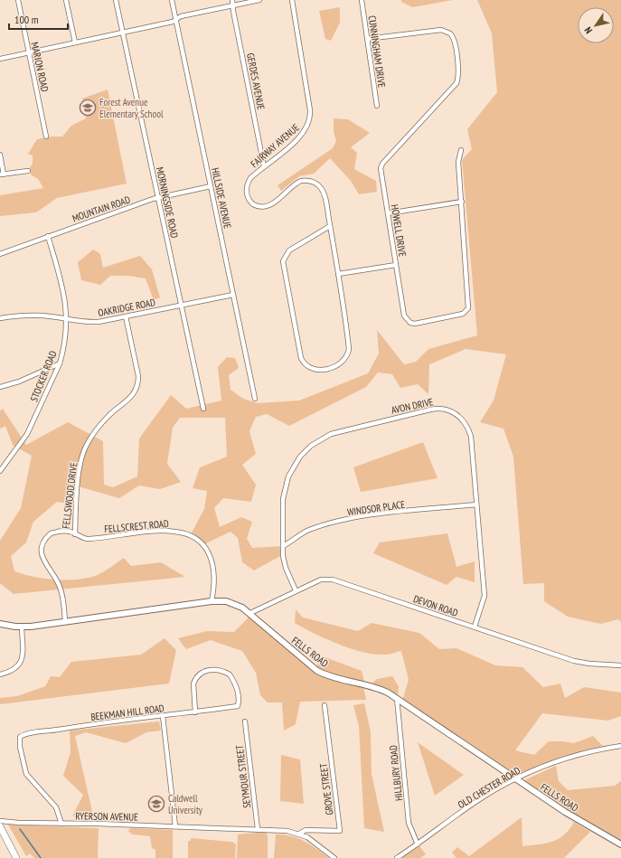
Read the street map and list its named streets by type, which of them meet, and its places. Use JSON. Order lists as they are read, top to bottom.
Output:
{
  "streets": {
    "street": [
      "CUNNINGHAM DRIVE",
      "MARION ROAD",
      "GERDES AVENUE",
      "FAIRWAY AVENUE",
      "HILLSIDE AVENUE",
      "MORNINGSIDE ROAD",
      "MOUNTAIN ROAD",
      "HOWELL DRIVE",
      "OAKRIDGE ROAD",
      "STOCKER ROAD",
      "AVON DRIVE",
      "FELLSWOOD DRIVE",
      "WINDSOR PLACE",
      "FELLSCREST ROAD",
      "DEVON ROAD",
      "FELLS ROAD",
      "BEEKMAN HILL ROAD",
      "HILLBURY ROAD",
      "SEYMOUR STREET",
      "OLD CHESTER ROAD",
      "GROVE STREET",
      "RYERSON AVENUE"
    ]
  },
  "crossings": [
    ["CUNNINGHAM DRIVE", "HOWELL DRIVE"],
    ["GERDES AVENUE", "FAIRWAY AVENUE"],
    ["HILLSIDE AVENUE", "MOUNTAIN ROAD"],
    ["HILLSIDE AVENUE", "OAKRIDGE ROAD"],
    ["MORNINGSIDE ROAD", "MOUNTAIN ROAD"],
    ["MORNINGSIDE ROAD", "OAKRIDGE ROAD"],
    ["MOUNTAIN ROAD", "STOCKER ROAD"],
    ["OAKRIDGE ROAD", "STOCKER ROAD"],
    ["OAKRIDGE ROAD", "FELLSWOOD DRIVE"],
    ["AVON DRIVE", "WINDSOR PLACE"],
    ["AVON DRIVE", "DEVON ROAD"],
    ["FELLSWOOD DRIVE", "FELLSCREST ROAD"],
    ["FELLSWOOD DRIVE", "FELLS ROAD"],
    ["FELLSCREST ROAD", "FELLS ROAD"],
    ["DEVON ROAD", "FELLS ROAD"],
    ["FELLS ROAD", "HILLBURY ROAD"],
    ["FELLS ROAD", "OLD CHESTER ROAD"],
    ["BEEKMAN HILL ROAD", "RYERSON AVENUE"],
    ["HILLBURY ROAD", "OLD CHESTER ROAD"],
    ["SEYMOUR STREET", "RYERSON AVENUE"],
    ["GROVE STREET", "RYERSON AVENUE"]
  ],
  "places": {
    "school or university": ["Forest Avenue Elementary School", "Caldwell University"]
  },
  "scale_bar": "100 m",
  "north": "bottom left"
}
